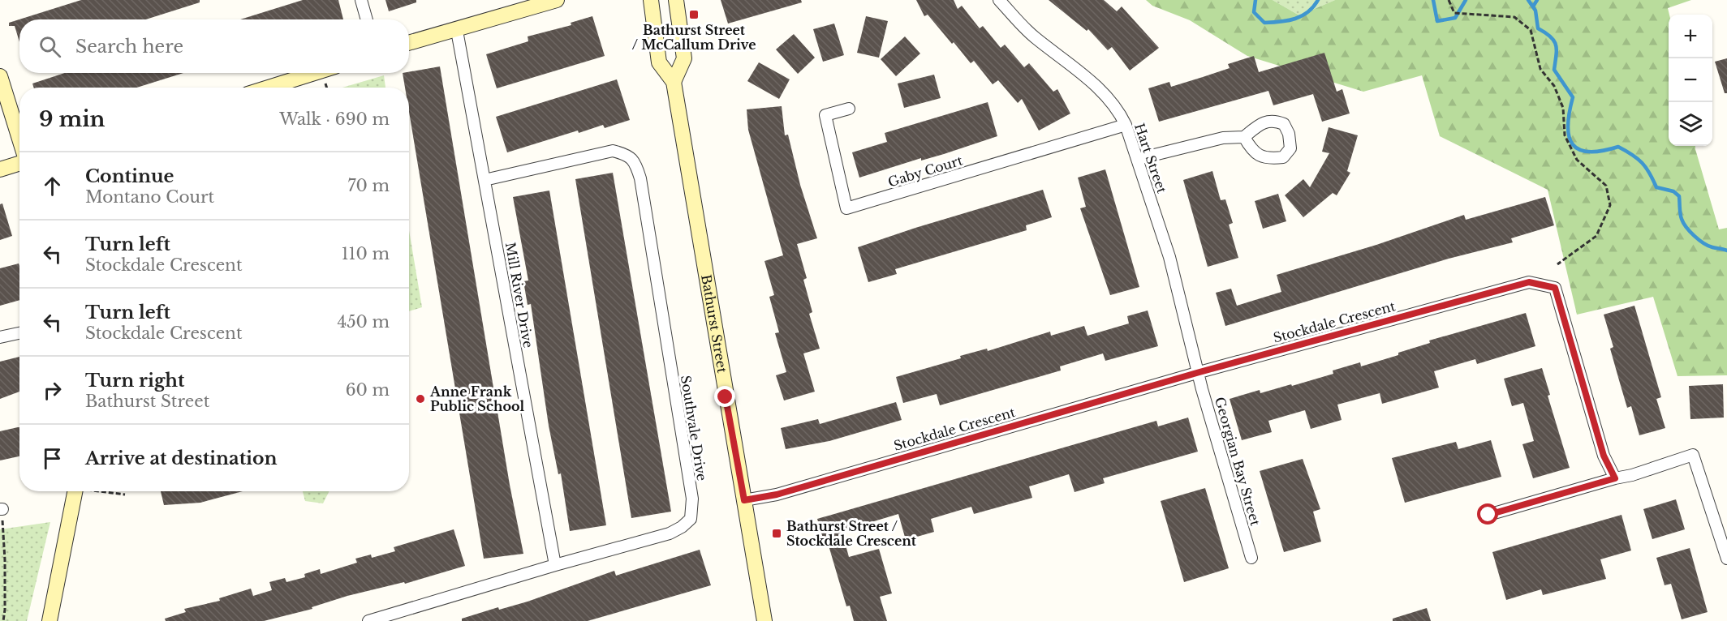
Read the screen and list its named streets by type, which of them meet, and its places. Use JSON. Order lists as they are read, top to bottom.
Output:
{
  "streets": {
    "main road": ["Bathurst Street"],
    "street": [
      "Hart Street",
      "Gaby Court",
      "Mill River Drive",
      "Stockdale Crescent",
      "Southvale Drive",
      "Georgian Bay Street"
    ]
  },
  "crossings": [
    ["Hart Street", "Gaby Court"],
    ["Hart Street", "Stockdale Crescent"],
    ["Hart Street", "Georgian Bay Street"],
    ["Mill River Drive", "Southvale Drive"],
    ["Stockdale Crescent", "Bathurst Street"],
    ["Stockdale Crescent", "Georgian Bay Street"]
  ],
  "places": {
    "transit": ["Bathurst Street / McCallum Drive", "Bathurst Street / Stockdale Crescent"],
    "other": ["Anne Frank Public School"]
  },
  "page": {
    "map_buttons": ["+", "−"],
    "search": "Search here",
    "heading": ["9 min", "Walk · 690 m"],
    "list": [
      ["Continue", "Montano Court", "70 m"],
      ["Turn left", "Stockdale Crescent", "110 m"],
      ["Turn left", "Stockdale Crescent", "450 m"],
      ["Turn right", "Bathurst Street", "60 m"],
      "Arrive at destination"
    ]
  }
}
